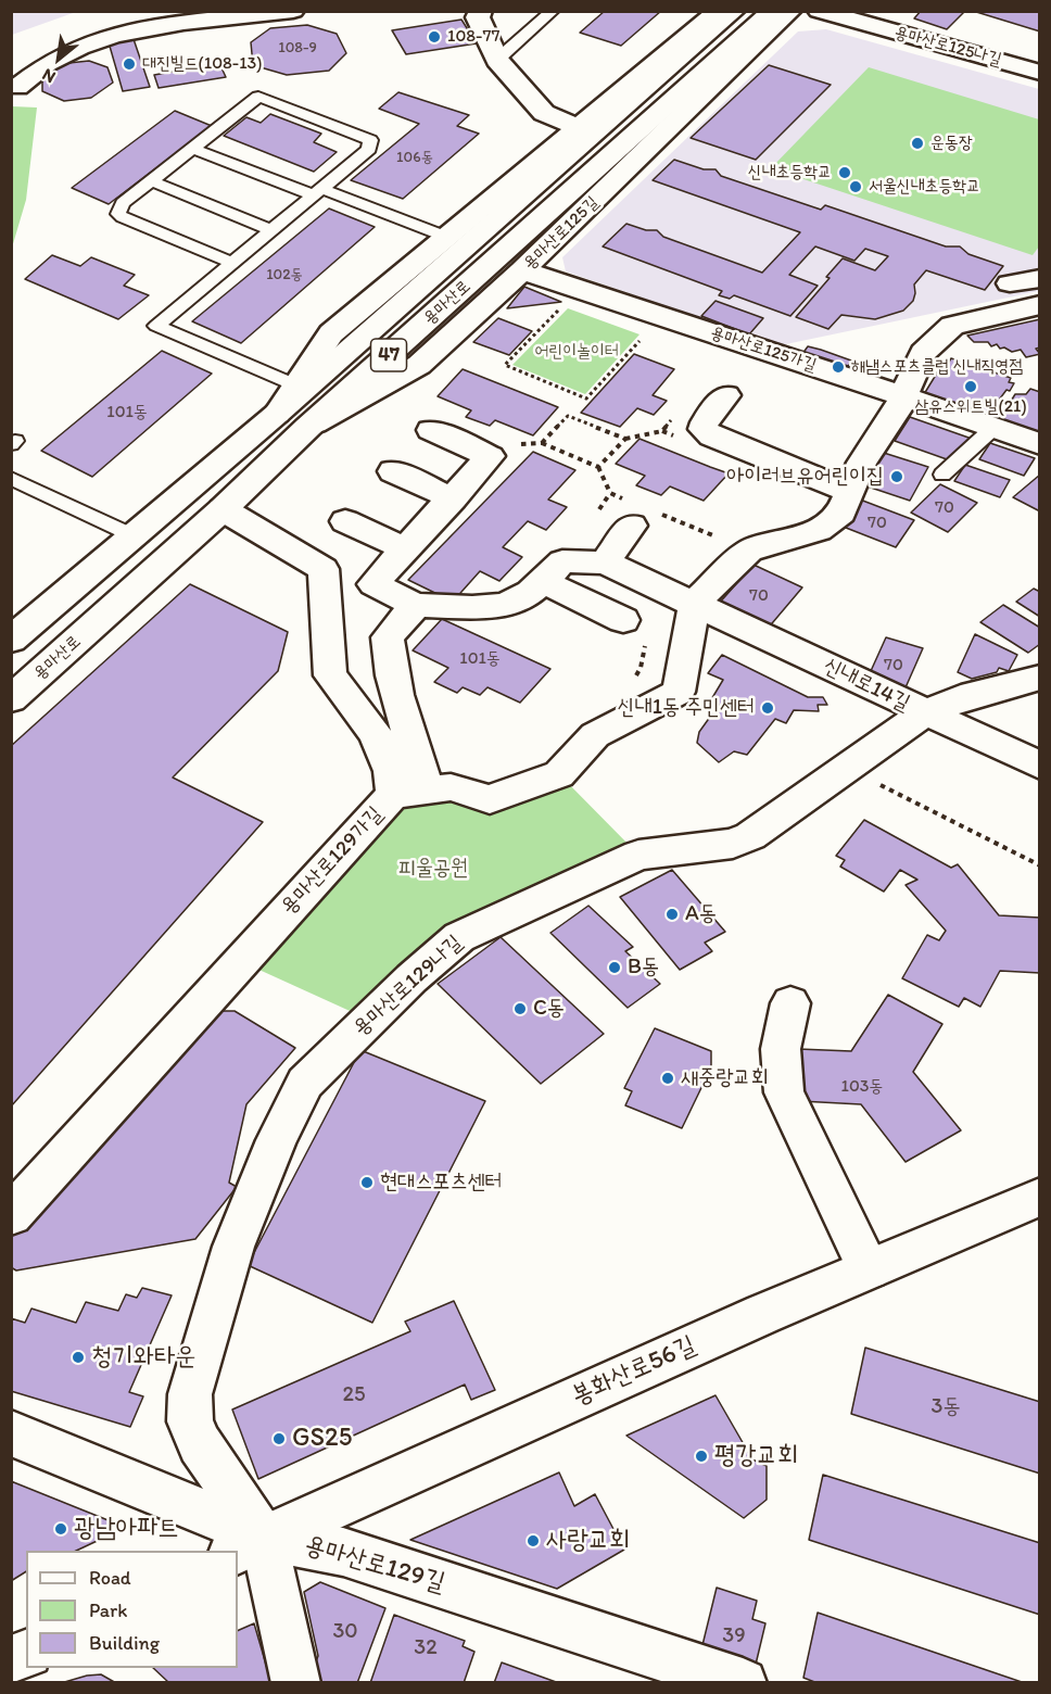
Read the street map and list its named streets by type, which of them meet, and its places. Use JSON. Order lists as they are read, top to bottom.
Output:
{
  "streets": {
    "street": [
      "용마산로125나길",
      "용마산로125길",
      "용마산로",
      "용마산로125가길",
      "47",
      "신내로14길",
      "용마산로129가길",
      "용마산로129나길",
      "봉화산로56길",
      "용마산로129길"
    ]
  },
  "crossings": [
    ["용마산로125길", "용마산로"],
    ["용마산로125길", "용마산로125가길"],
    ["신내로14길", "용마산로129가길"],
    ["신내로14길", "용마산로129나길"],
    ["용마산로129나길", "봉화산로56길"],
    ["용마산로129나길", "용마산로129길"],
    ["봉화산로56길", "용마산로129길"]
  ],
  "parks": ["어린이놀이터", "피울공원"],
  "places": [
    "108-77",
    "대진빌드(108-13)",
    "운동장",
    "신내초등학교",
    "서울신내초등학교",
    "해냄스포츠클럽 신내직영점",
    "삼유스위트빌(21)",
    "아이러브유어린이집",
    "신내1동 주민센터",
    "A동",
    "B동",
    "C동",
    "새중랑교회",
    "현대스포츠센터",
    "청기와타운",
    "GS25",
    "평강교회",
    "광남아파트",
    "사랑교회"
  ],
  "house_numbers": [
    "108-9",
    "106동",
    "102동",
    "101동",
    "70",
    "70",
    "70",
    "101동",
    "70",
    "103동",
    "25",
    "3동",
    "30",
    "39",
    "32"
  ],
  "legend": ["Road", "Park", "Building"],
  "north": "bottom left"
}
